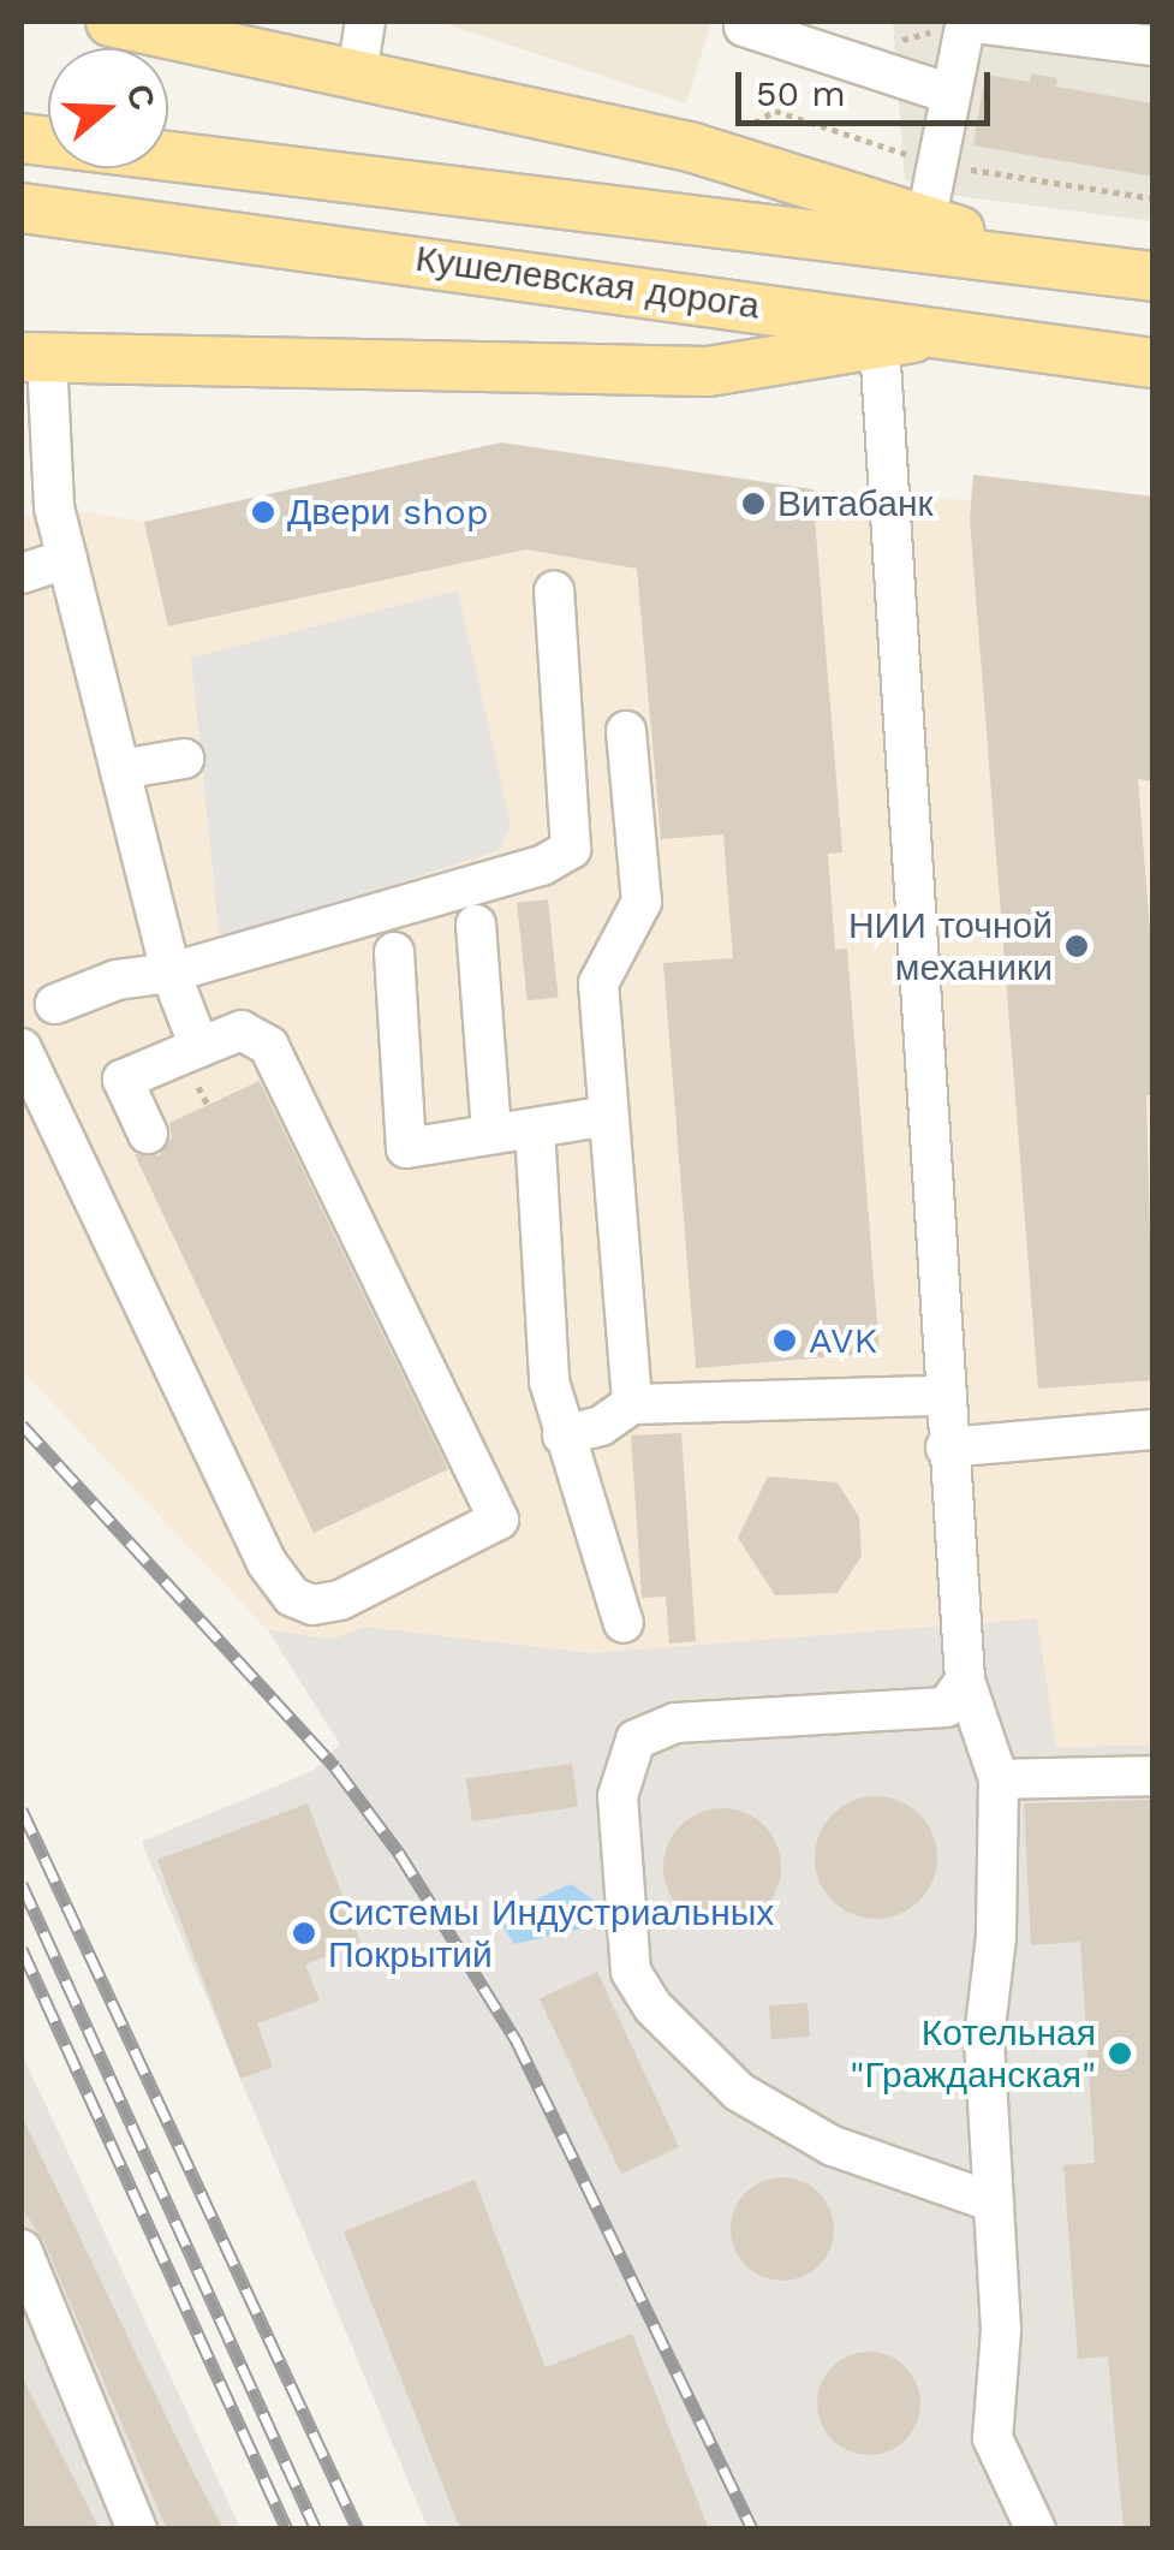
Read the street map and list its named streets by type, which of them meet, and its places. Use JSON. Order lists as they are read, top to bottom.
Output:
{
  "streets": {
    "main road": ["Кушелевская дорога"]
  },
  "places": [
    "Витабанк",
    "Двери shop",
    "НИИ точной механики",
    "AVK",
    "Системы Индустриальных Покрытий",
    "Котельная \"Гражданская\""
  ],
  "scale_bar": "50 m",
  "north": "right"
}
